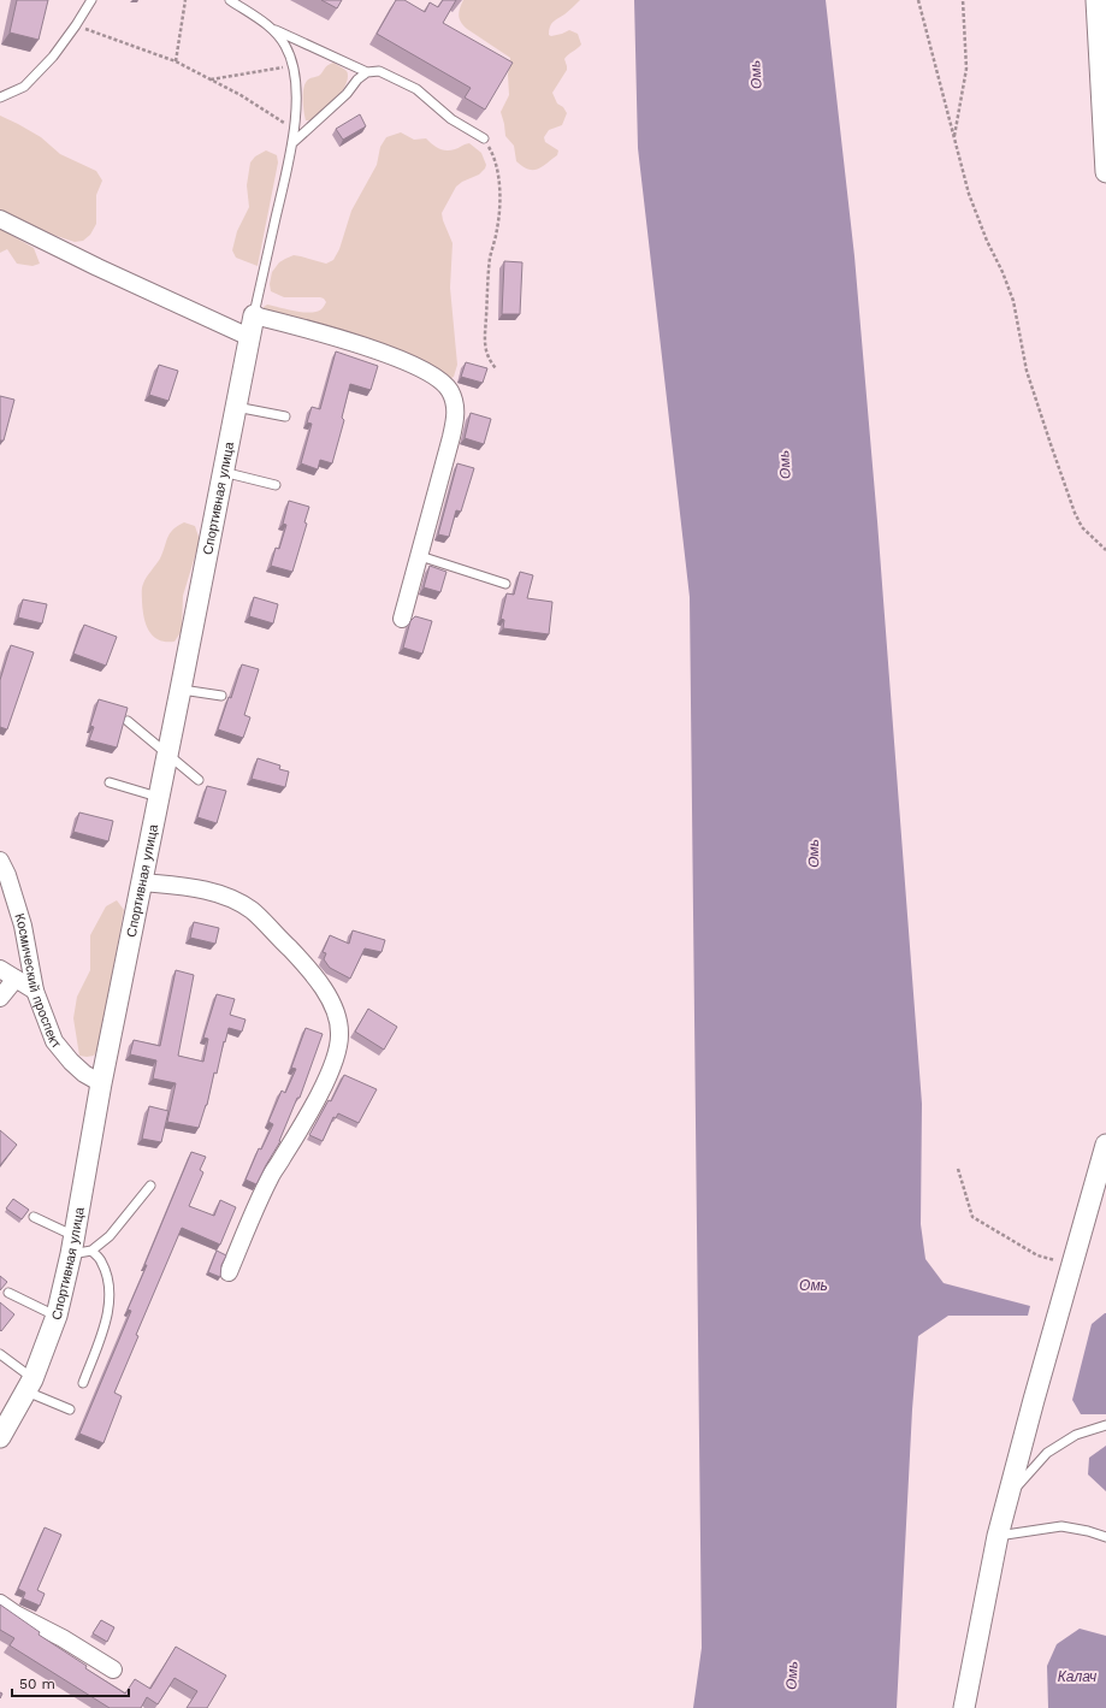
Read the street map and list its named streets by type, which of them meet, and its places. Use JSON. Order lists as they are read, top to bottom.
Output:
{
  "streets": {
    "street": ["Спортивная улица", "Космический проспект"]
  },
  "crossings": [
    ["Спортивная улица", "Космический проспект"]
  ],
  "water": ["Омь", "Калач"],
  "scale_bar": "50 m"
}
